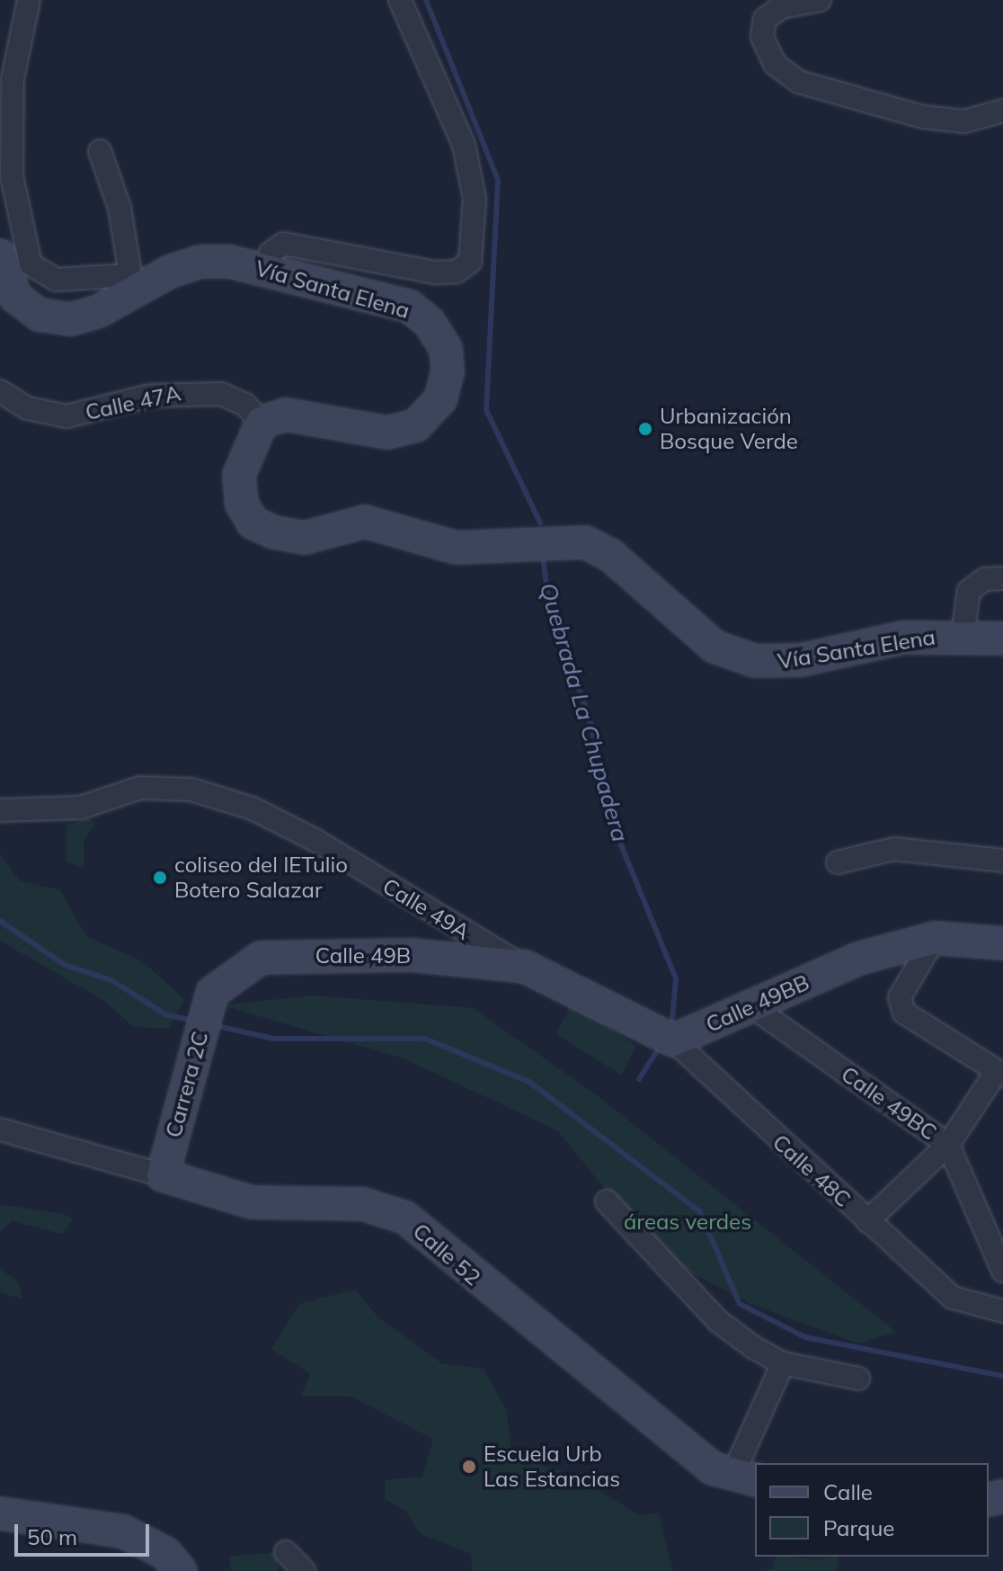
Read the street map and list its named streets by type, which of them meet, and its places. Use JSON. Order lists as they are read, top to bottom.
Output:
{
  "streets": {
    "street": [
      "Vía Santa Elena",
      "Calle 47A",
      "Calle 49A",
      "Calle 49B",
      "Calle 49BB",
      "Carrera 2C",
      "Calle 49BC",
      "Calle 48C",
      "Calle 52"
    ]
  },
  "crossings": [
    ["Vía Santa Elena", "Calle 47A"],
    ["Calle 49A", "Calle 49B"],
    ["Calle 49B", "Carrera 2C"],
    ["Calle 49BB", "Calle 49BC"],
    ["Calle 49BB", "Calle 48C"],
    ["Carrera 2C", "Calle 52"]
  ],
  "water": ["Quebrada La Chupadera"],
  "parks": ["áreas verdes"],
  "places": ["Urbanización Bosque Verde", "coliseo del IETulio Botero Salazar", "Escuela Urb Las Estancias"],
  "legend": ["Calle", "Parque"],
  "scale_bar": "50 m"
}
